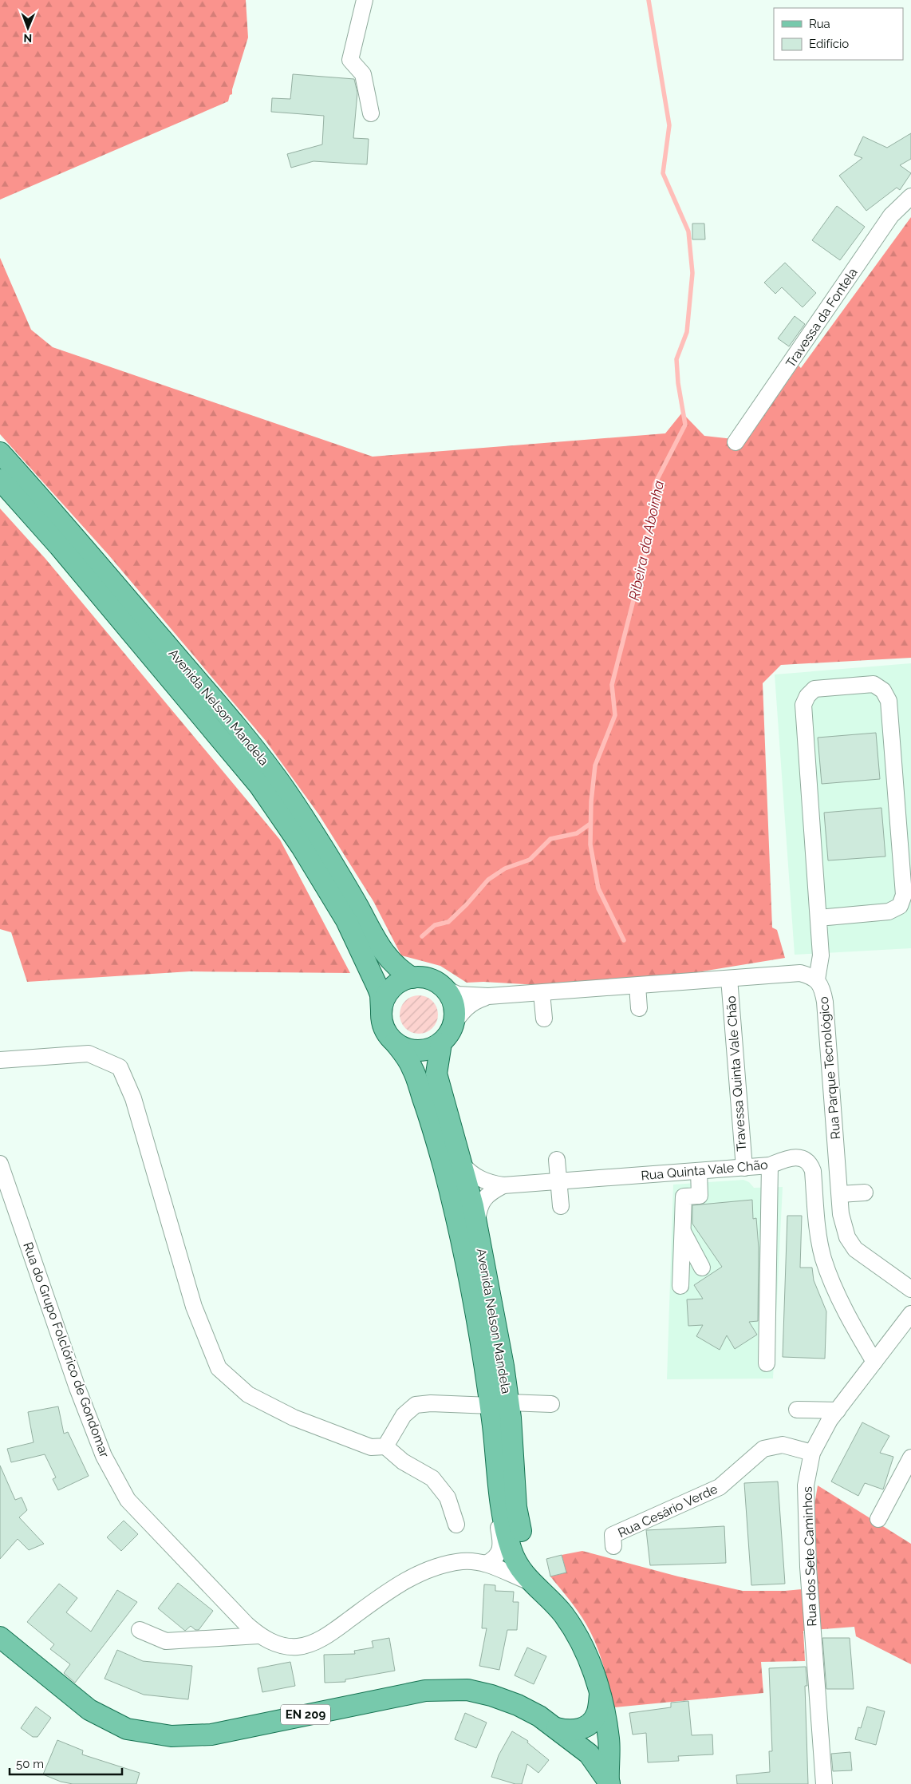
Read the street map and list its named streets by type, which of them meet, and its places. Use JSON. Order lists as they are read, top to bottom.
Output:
{
  "streets": {
    "main road": ["Avenida Nelson Mandela", "EN 209"],
    "street": [
      "Travessa da Fontela",
      "Rua Parque Tecnológico",
      "Travessa Quinta Vale Chão",
      "Rua Quinta Vale Chão",
      "Rua do Grupo Folclórico de Gondomar",
      "Rua Cesário Verde",
      "Rua dos Sete Caminhos"
    ]
  },
  "crossings": [
    ["Avenida Nelson Mandela", "Rua Parque Tecnológico"],
    ["Avenida Nelson Mandela", "Rua Quinta Vale Chão"],
    ["Avenida Nelson Mandela", "Rua do Grupo Folclórico de Gondomar"],
    ["Rua Parque Tecnológico", "Travessa Quinta Vale Chão"],
    ["Travessa Quinta Vale Chão", "Rua Quinta Vale Chão"],
    ["Rua Quinta Vale Chão", "Rua dos Sete Caminhos"],
    ["Rua Cesário Verde", "Rua dos Sete Caminhos"]
  ],
  "water": ["Ribeira da Aboinha"],
  "legend": ["Rua", "Edifício"],
  "scale_bar": "50 m",
  "north": "bottom"
}
